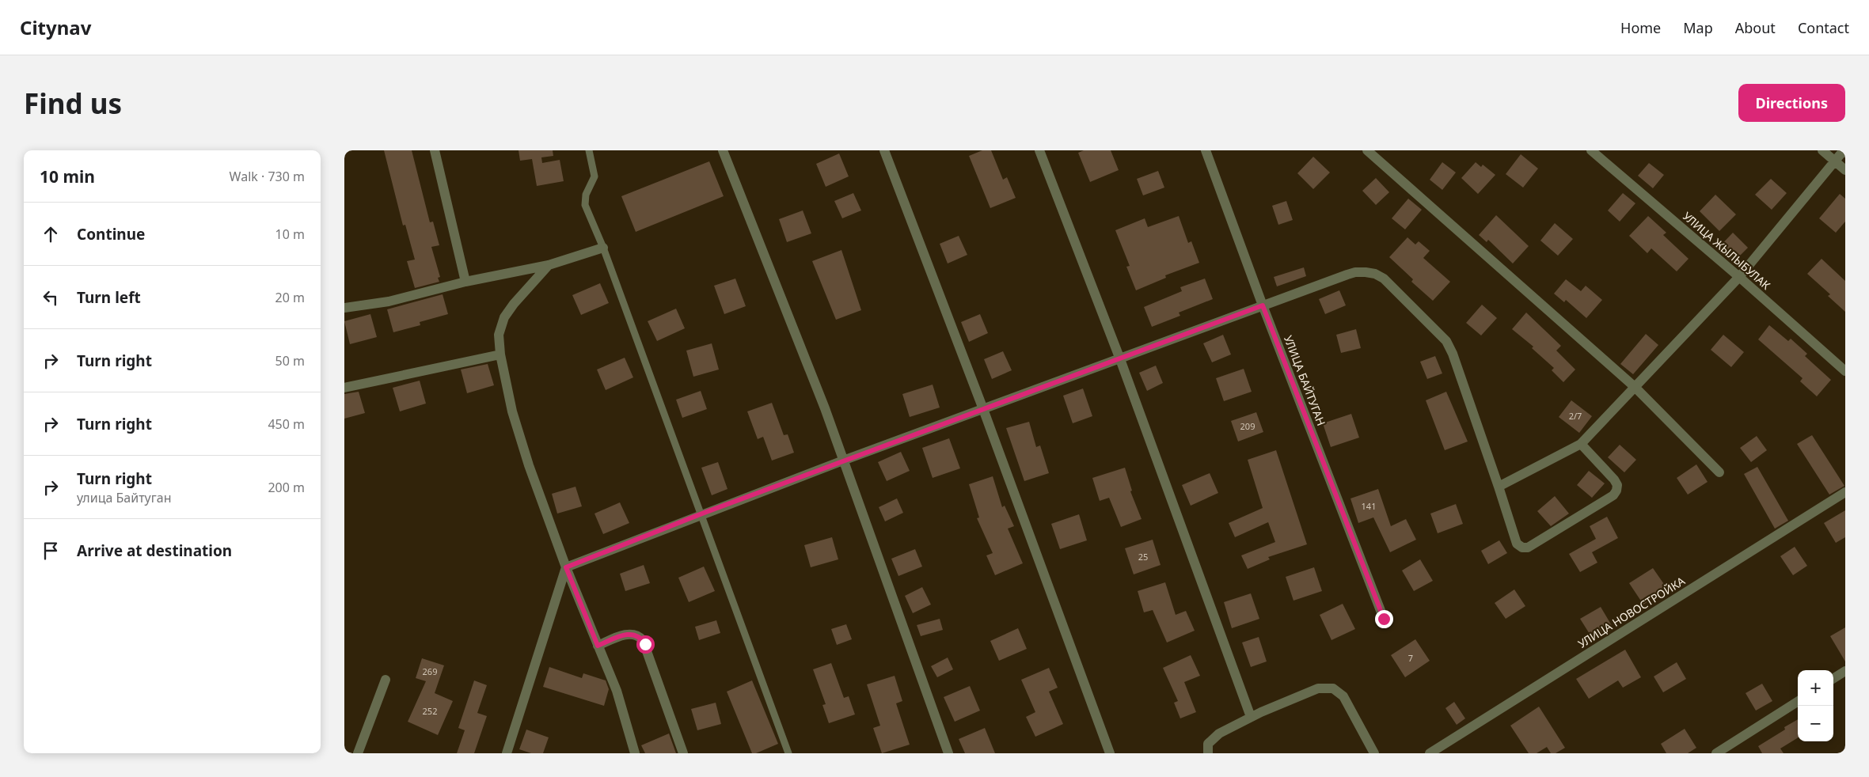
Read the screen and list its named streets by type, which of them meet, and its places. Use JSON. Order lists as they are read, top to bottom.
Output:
{
  "streets": {
    "street": ["УЛИЦА ЖЫЛЫБУЛАК", "УЛИЦА БАЙТУГАН", "УЛИЦА НОВОСТРОЙКА"]
  },
  "house_numbers": [
    "2/7",
    "209",
    "141",
    "25",
    "7",
    "269",
    "252"
  ],
  "page": {
    "header": "Citynav",
    "nav": [
      "Home",
      "Map",
      "About",
      "Contact"
    ],
    "buttons": "Directions",
    "title": "Find us",
    "heading": ["10 min", "Walk · 730 m"],
    "list": [
      ["Continue", "10 m"],
      ["Turn left", "20 m"],
      ["Turn right", "50 m"],
      ["Turn right", "450 m"],
      ["Turn right", "улица Байтуган", "200 m"],
      "Arrive at destination"
    ],
    "map_buttons": ["+", "−"]
  }
}
